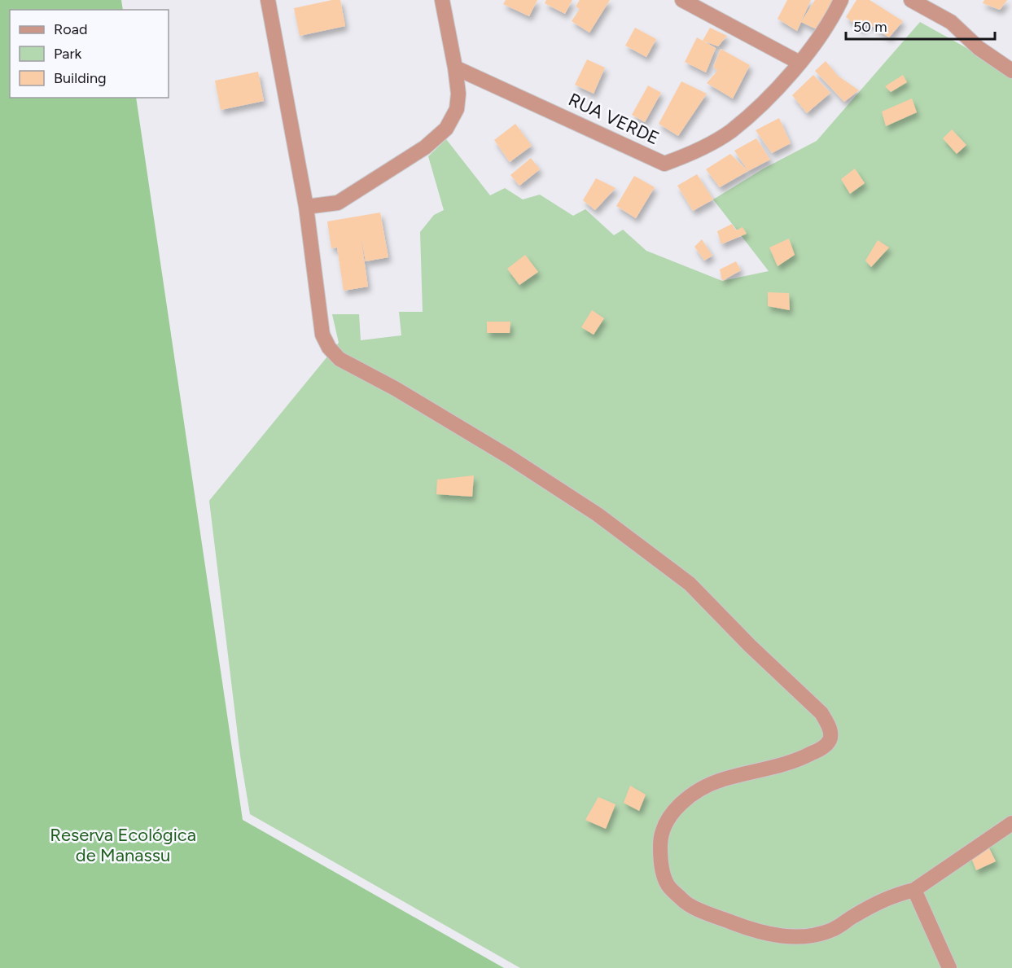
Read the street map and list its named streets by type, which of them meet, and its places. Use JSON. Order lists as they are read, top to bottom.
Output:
{
  "streets": {
    "street": ["RUA VERDE"]
  },
  "parks": ["Reserva Ecológica de Manassu"],
  "legend": ["Road", "Park", "Building"],
  "scale_bar": "50 m"
}
